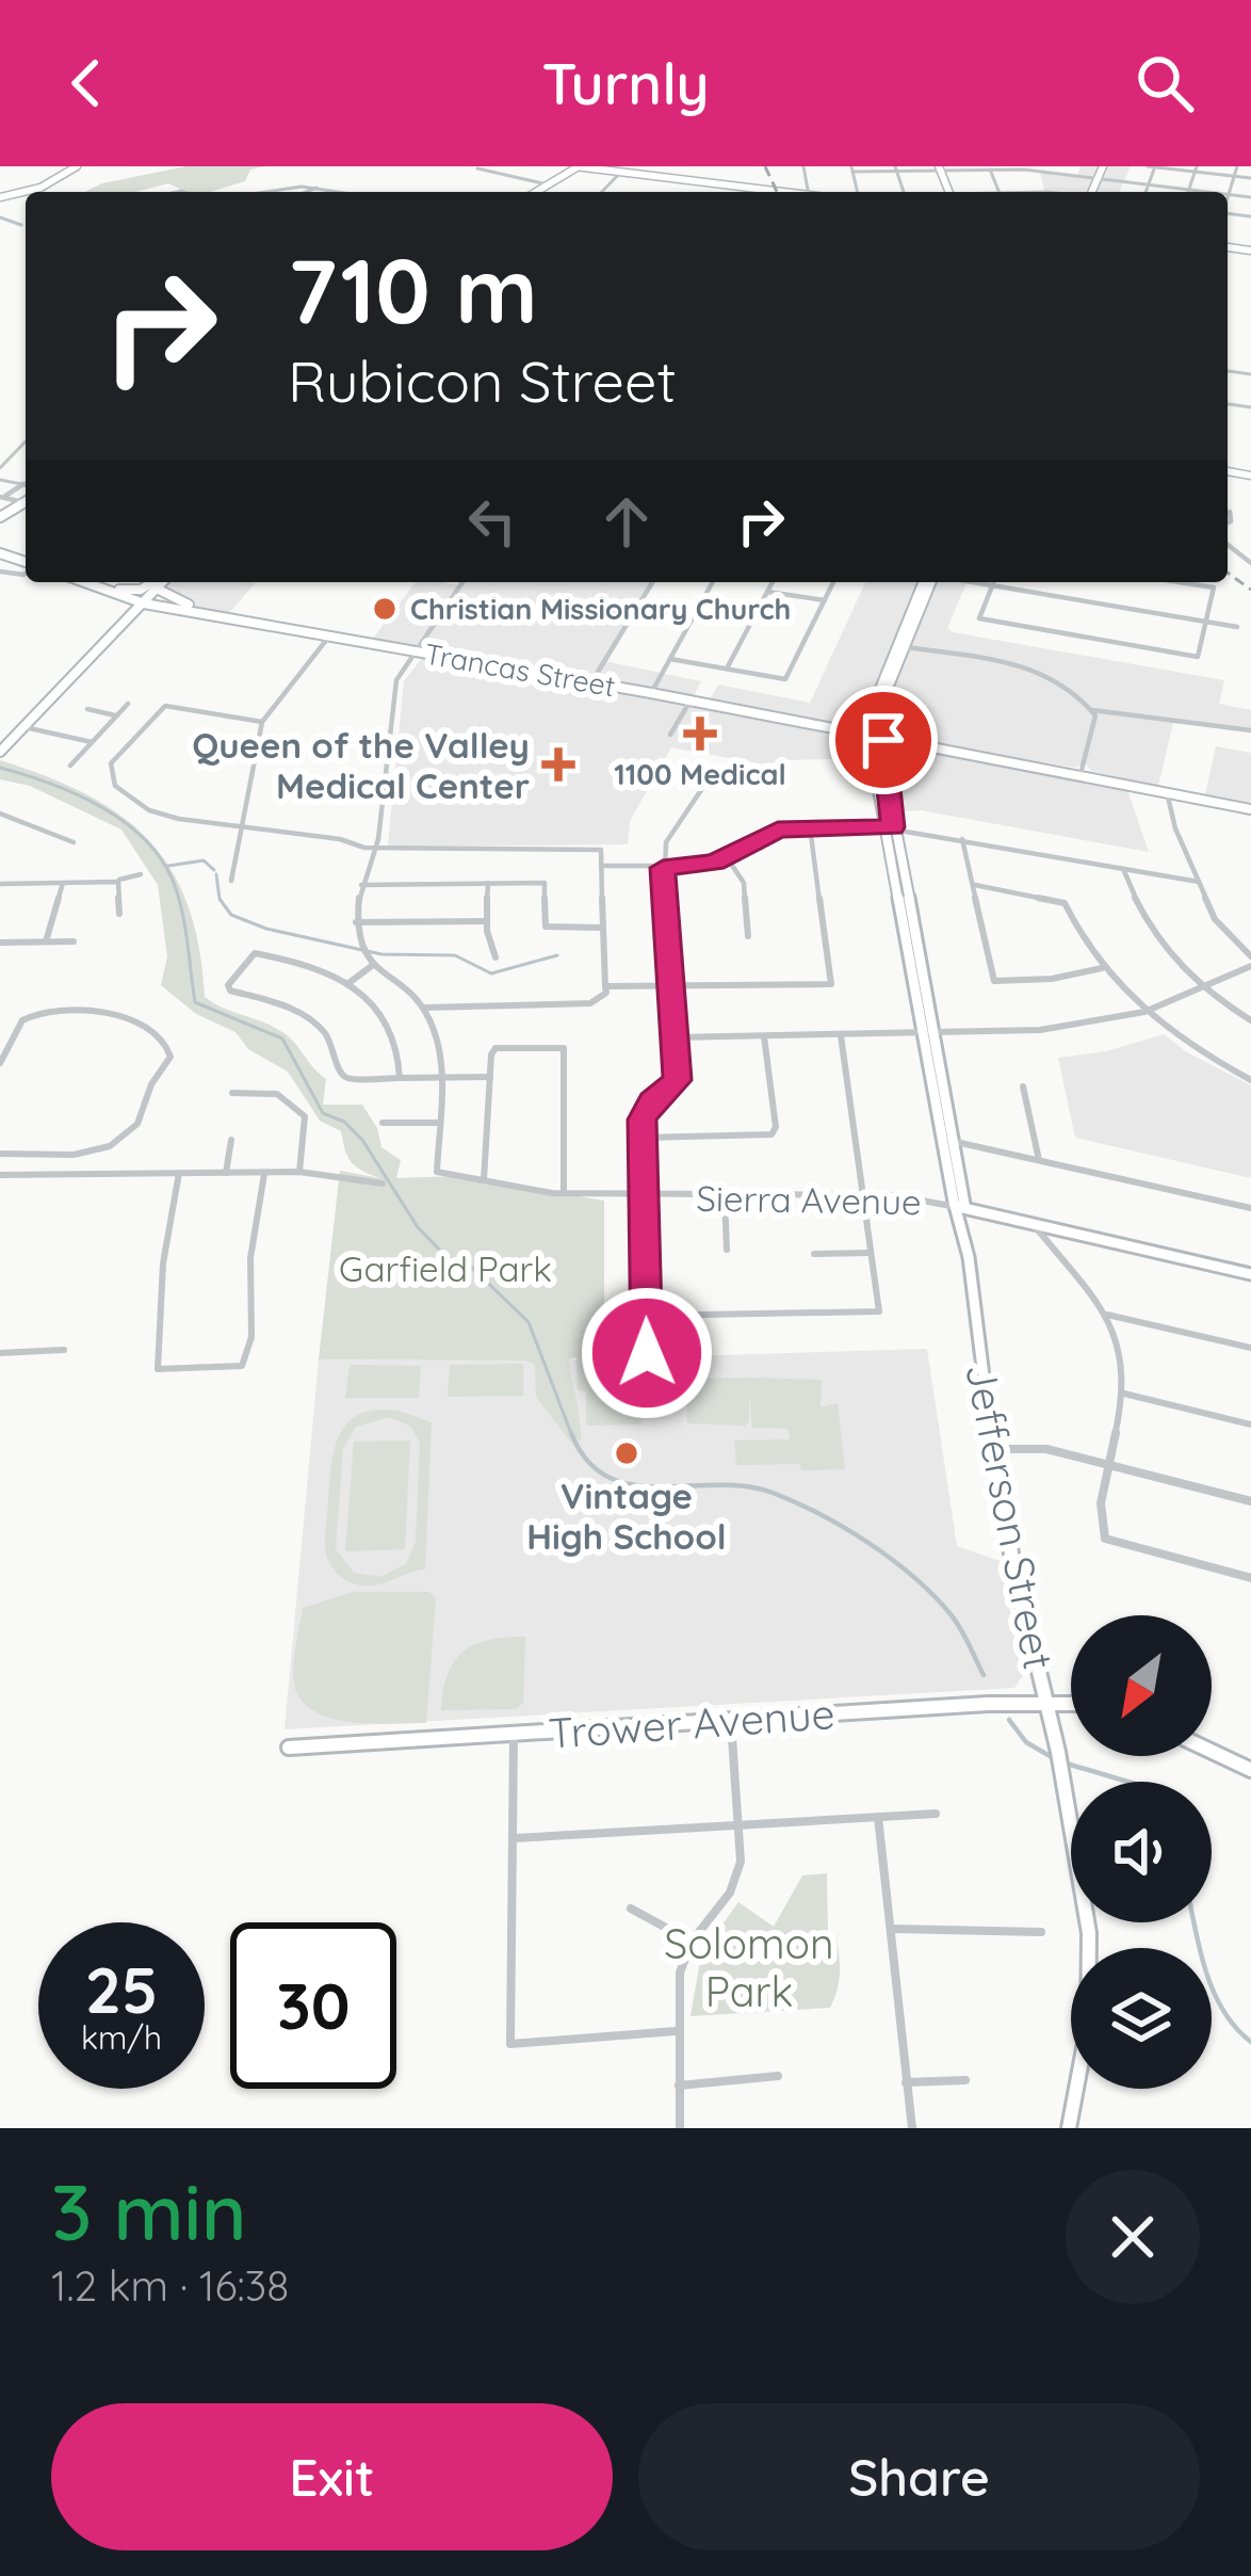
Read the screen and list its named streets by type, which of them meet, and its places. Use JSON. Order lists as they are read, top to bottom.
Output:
{
  "streets": {
    "main road": [
      "Trancas Street",
      "Sierra Avenue",
      "Jefferson Street",
      "Trower Avenue"
    ]
  },
  "crossings": [
    ["Trancas Street", "Jefferson Street"],
    ["Sierra Avenue", "Jefferson Street"],
    ["Jefferson Street", "Trower Avenue"]
  ],
  "parks": ["Garfield Park", "Solomon Park"],
  "places": {
    "other": ["Christian Missionary Church", "Vintage High School"],
    "health": ["1100 Medical", "Queen of the Valley Medical Center"]
  },
  "north": "bottom left",
  "page": {
    "header": "Turnly",
    "turn": ["710 m", "Rubicon Street"],
    "speed": "25 km/h",
    "limit": "30",
    "heading": ["3 min", "1.2 km · 16:38"],
    "buttons": ["Exit", "Share"]
  }
}
